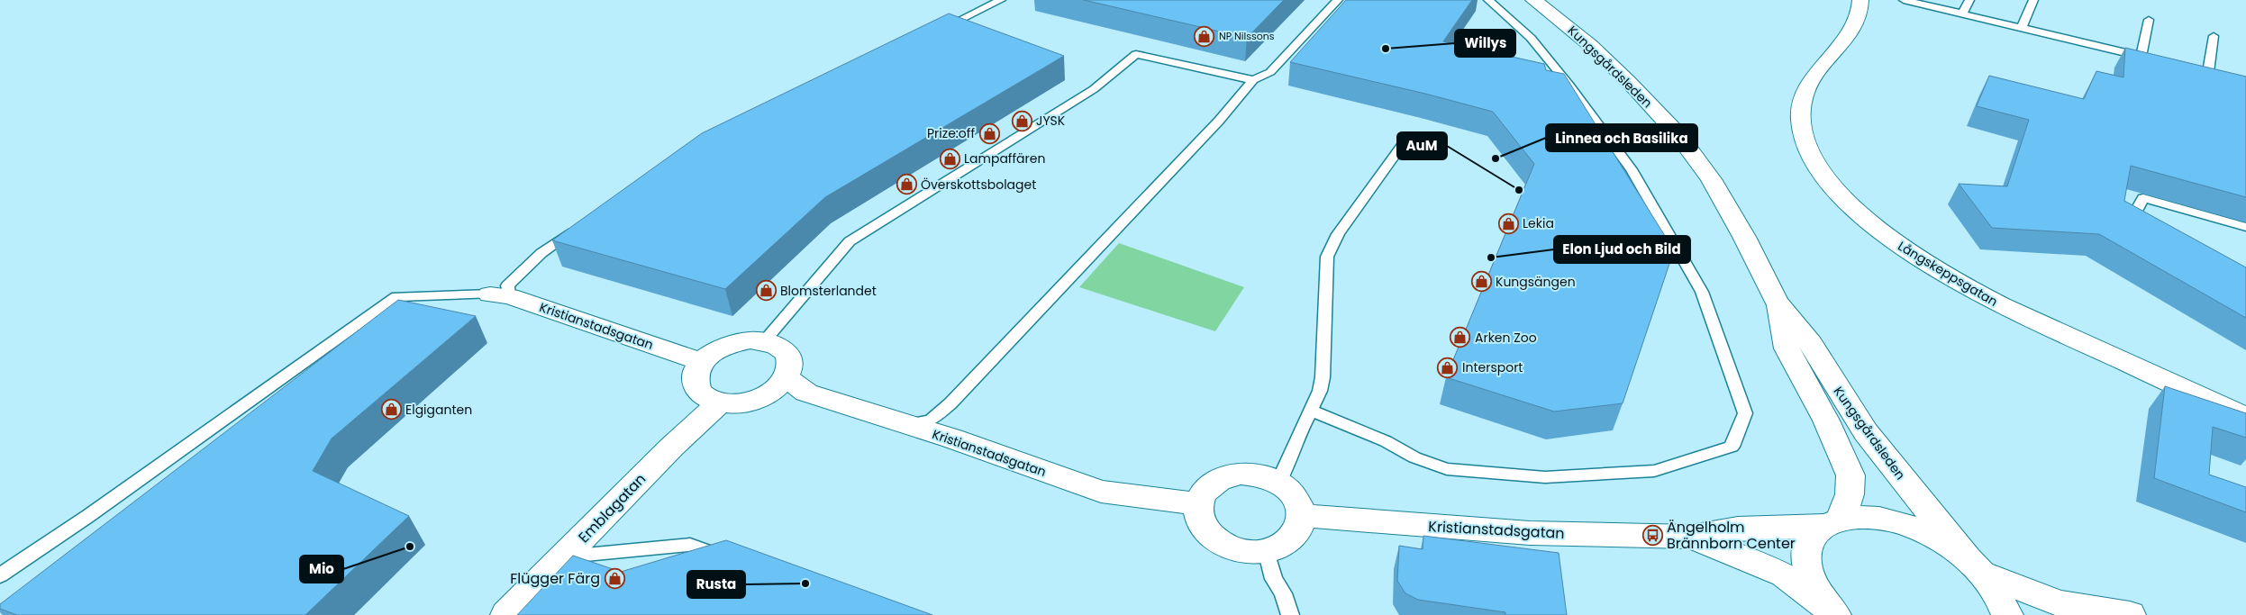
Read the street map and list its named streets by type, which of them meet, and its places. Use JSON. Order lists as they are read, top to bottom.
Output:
{
  "streets": {
    "street": [
      "Kungsgårdsleden",
      "Långskeppsgatan",
      "Kristianstadsgatan",
      "Emblagatan"
    ]
  },
  "crossings": [
    ["Kungsgårdsleden", "Kristianstadsgatan"],
    ["Kristianstadsgatan", "Emblagatan"]
  ],
  "places": {
    "shop": [
      "NP Nilssons",
      "JYSK",
      "Prize:off",
      "Lampaffären",
      "Överskottsbolaget",
      "Lekia",
      "Kungsängen",
      "Blomsterlandet",
      "Arken Zoo",
      "Intersport",
      "Elgiganten",
      "Flügger Färg"
    ],
    "other": [
      "Willys",
      "Linnea och Basilika",
      "AuM",
      "Elon Ljud och Bild",
      "Mio",
      "Rusta"
    ],
    "bus stop": ["Ängelholm Brännborn Center"]
  }
}
